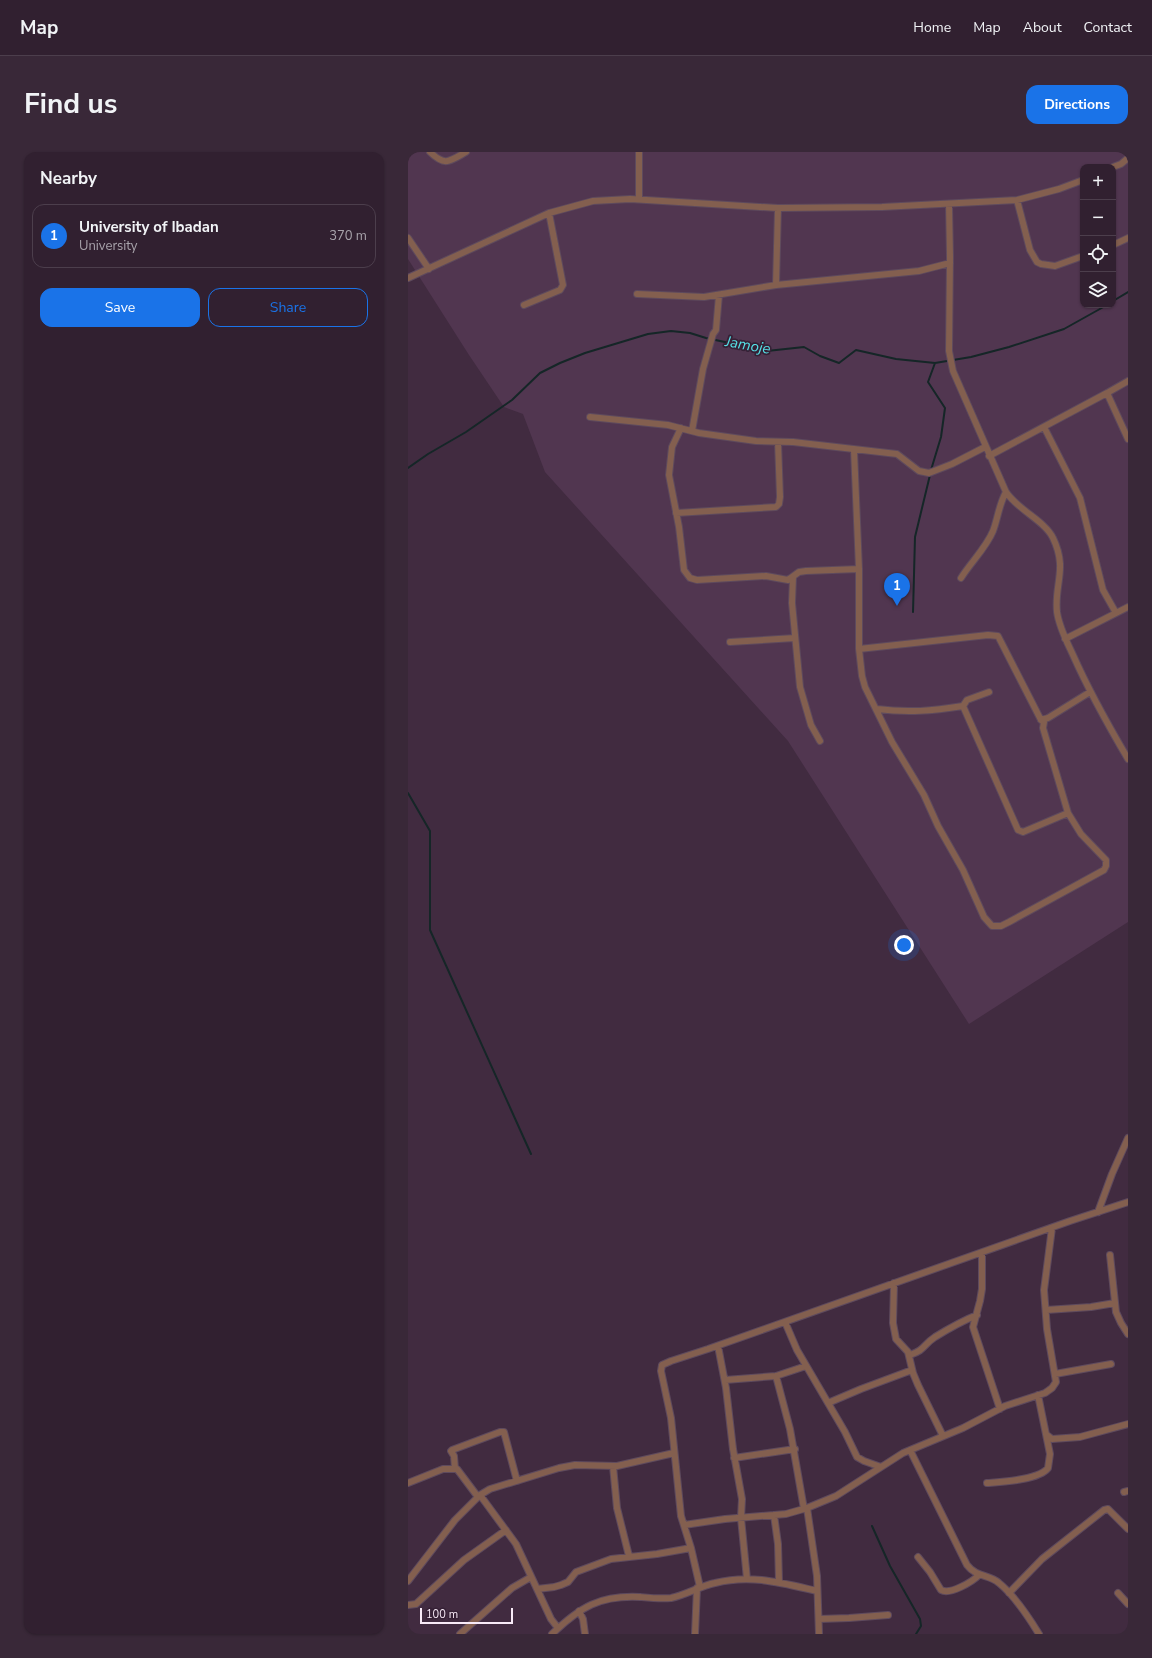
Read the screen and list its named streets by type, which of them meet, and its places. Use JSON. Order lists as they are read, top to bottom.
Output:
{
  "water": ["Jamoje"],
  "scale_bar": "100 m",
  "page": {
    "header": "Map",
    "nav": [
      "Home",
      "Map",
      "About",
      "Contact"
    ],
    "title": "Find us",
    "buttons": [
      "Directions",
      ["Save", "Share"]
    ],
    "heading": "Nearby",
    "map_buttons": ["+", "−"],
    "list": [
      {
        "mark": "1",
        "name": "University of Ibadan",
        "note": "University",
        "value": "370 m"
      }
    ],
    "pins": "1",
    "scale": "100 m"
  }
}
